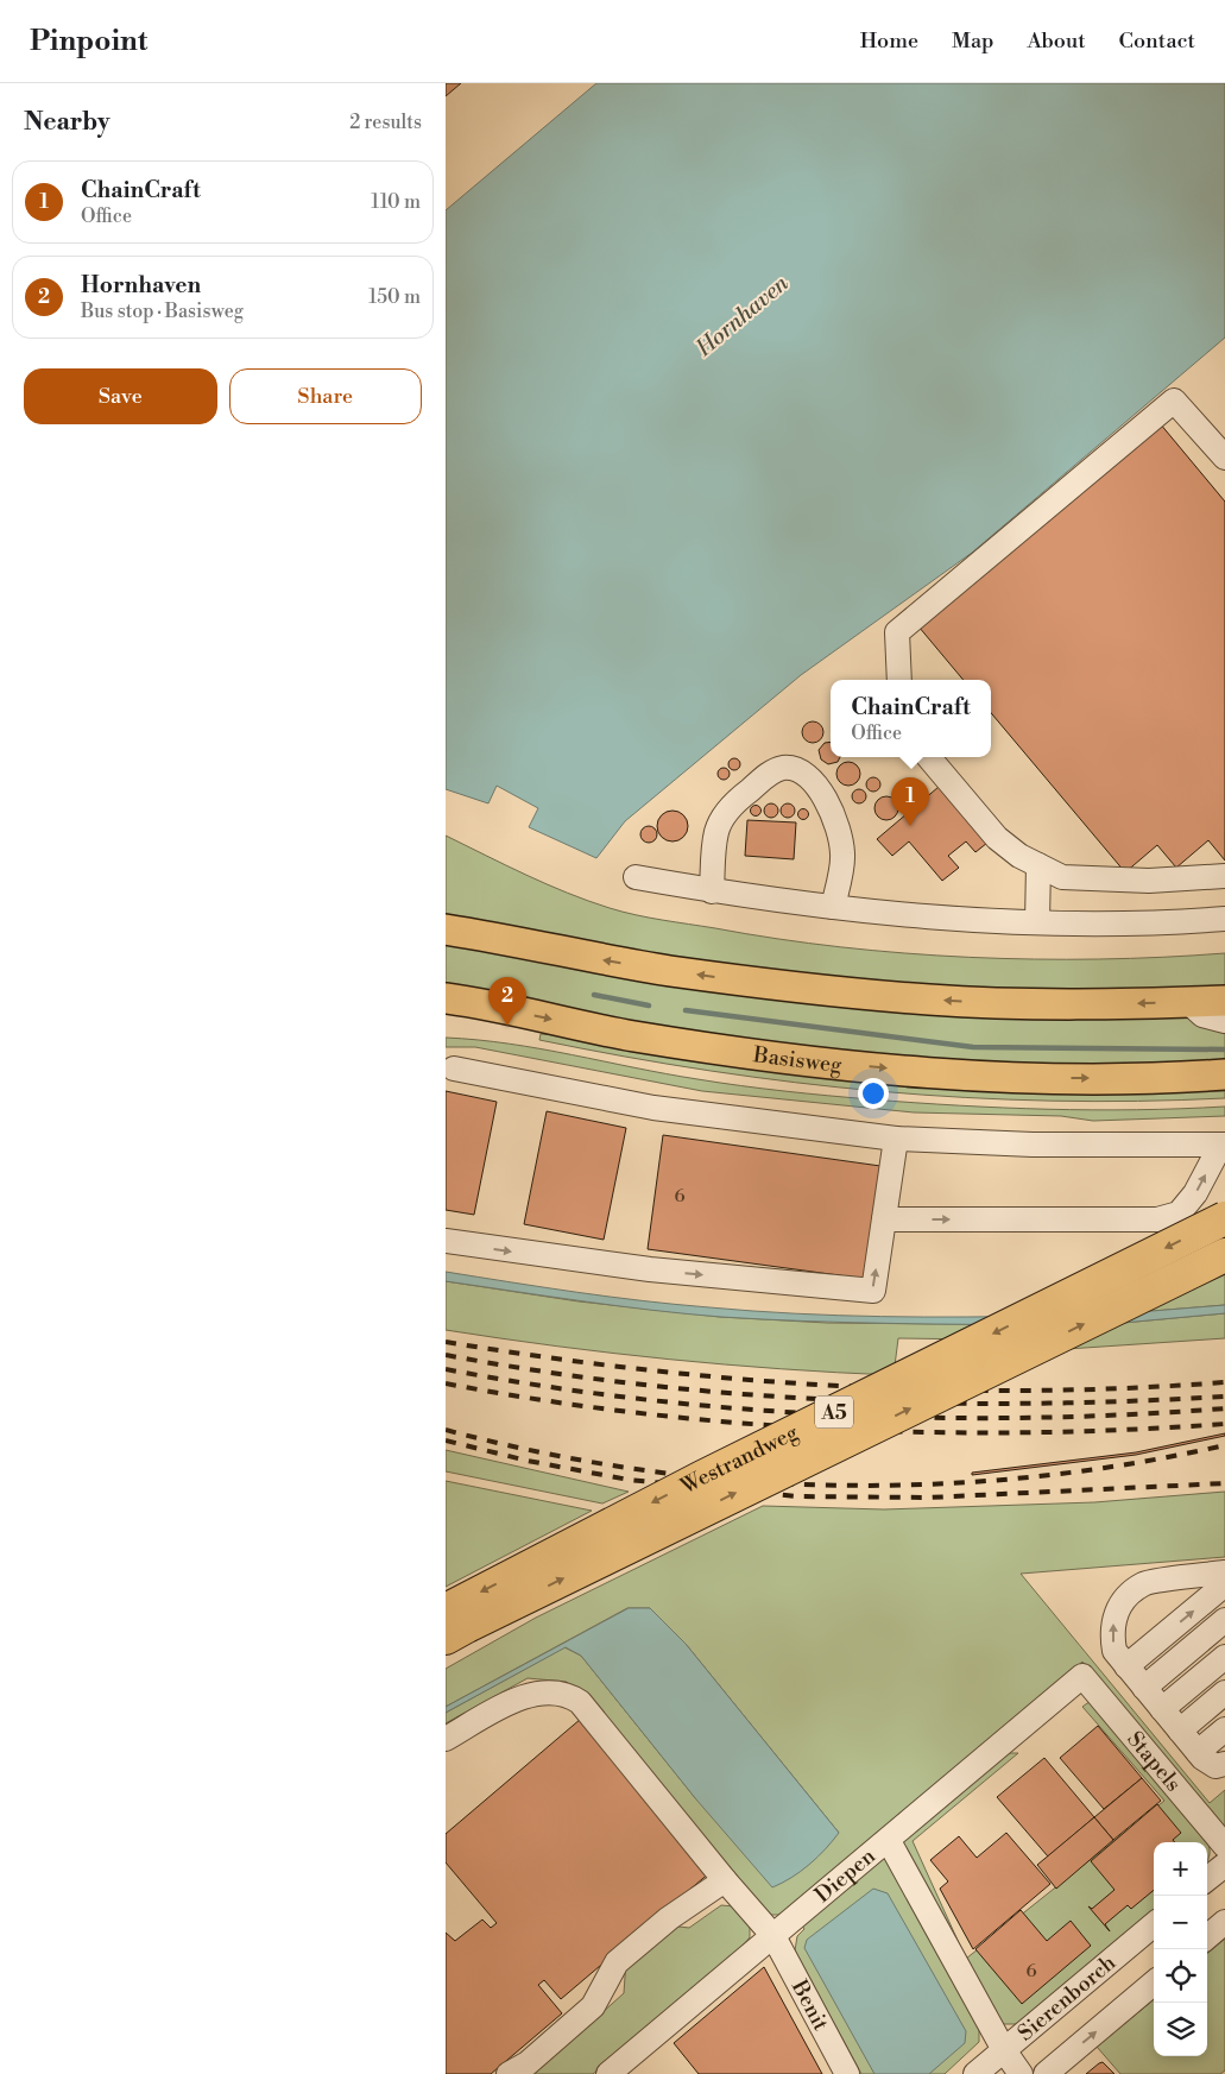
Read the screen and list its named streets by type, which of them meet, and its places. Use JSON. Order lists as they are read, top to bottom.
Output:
{
  "streets": {
    "highway": ["A5", "Westrandweg"],
    "main road": ["Basisweg"],
    "street": [
      "Stapels",
      "Diepen",
      "Sierenborch",
      "Benit"
    ]
  },
  "crossings": [
    ["Stapels", "Diepen"],
    ["Diepen", "Benit"]
  ],
  "water": ["Hornhaven"],
  "house_numbers": ["6", "6"],
  "page": {
    "header": "Pinpoint",
    "nav": [
      "Home",
      "Map",
      "About",
      "Contact"
    ],
    "heading": ["Nearby", "2 results"],
    "list": [
      {
        "mark": "1",
        "name": "ChainCraft",
        "note": "Office",
        "value": "110 m"
      },
      {
        "mark": "2",
        "name": "Hornhaven",
        "note": "Bus stop · Basisweg",
        "value": "150 m"
      }
    ],
    "buttons": ["Save", "Share"],
    "popup": ["ChainCraft", "Office"],
    "pins": ["1", "2"],
    "map_buttons": ["+", "−"]
  }
}
